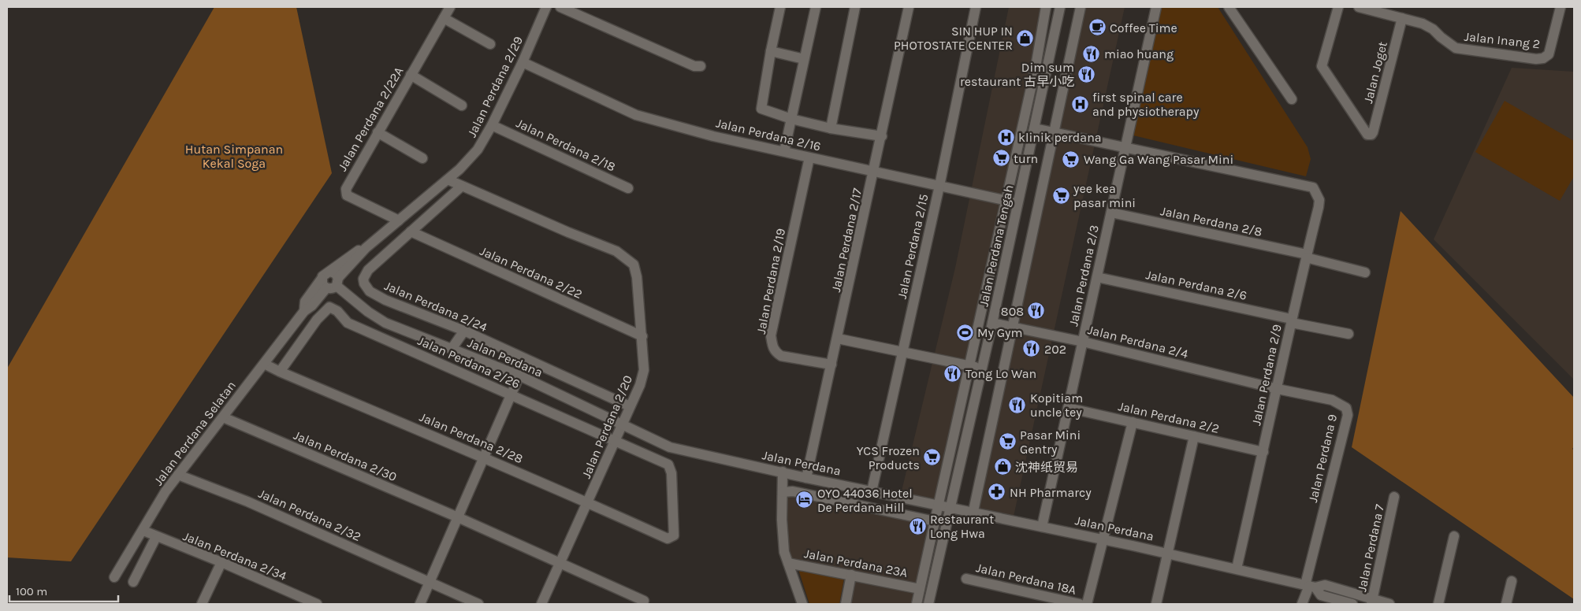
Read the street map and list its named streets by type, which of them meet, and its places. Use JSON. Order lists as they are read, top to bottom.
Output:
{
  "streets": {
    "street": [
      "Jalan Inang 2",
      "Jalan Joget",
      "Jalan Perdana 2/29",
      "Jalan Perdana 2/22A",
      "Jalan Perdana 2/16",
      "Jalan Perdana 2/18",
      "Jalan Perdana 2/8",
      "Jalan Perdana 2/17",
      "Jalan Perdana Tengah",
      "Jalan Perdana 2/15",
      "Jalan Perdana 2/22",
      "Jalan Perdana 2/3",
      "Jalan Perdana 2/19",
      "Jalan Perdana 2/6",
      "Jalan Perdana 2/24",
      "Jalan Perdana 2/4",
      "Jalan Perdana",
      "Jalan Perdana 2/26",
      "Jalan Perdana 2/9",
      "Jalan Perdana 2/2",
      "Jalan Perdana 2/20",
      "Jalan Perdana Selatan",
      "Jalan Perdana 2/28",
      "Jalan Perdana 2/30",
      "Jalan Perdana 9",
      "Jalan Perdana 2/32",
      "Jalan Perdana 7",
      "Jalan Perdana 2/34",
      "Jalan Perdana 23A",
      "Jalan Perdana 18A"
    ]
  },
  "crossings": [
    ["Jalan Inang 2", "Jalan Joget"],
    ["Jalan Perdana 2/29", "Jalan Perdana 2/22A"],
    ["Jalan Perdana 2/29", "Jalan Perdana 2/16"],
    ["Jalan Perdana 2/29", "Jalan Perdana 2/18"],
    ["Jalan Perdana 2/29", "Jalan Perdana"],
    ["Jalan Perdana 2/29", "Jalan Perdana 2/20"],
    ["Jalan Perdana 2/29", "Jalan Perdana Selatan"],
    ["Jalan Perdana 2/16", "Jalan Perdana 2/17"],
    ["Jalan Perdana 2/16", "Jalan Perdana Tengah"],
    ["Jalan Perdana 2/16", "Jalan Perdana 2/15"],
    ["Jalan Perdana 2/16", "Jalan Perdana 2/19"],
    ["Jalan Perdana 2/8", "Jalan Perdana 2/3"],
    ["Jalan Perdana 2/8", "Jalan Perdana 2/9"],
    ["Jalan Perdana 2/17", "Jalan Perdana 2/19"],
    ["Jalan Perdana 2/17", "Jalan Perdana"],
    ["Jalan Perdana Tengah", "Jalan Perdana 2/4"],
    ["Jalan Perdana Tengah", "Jalan Perdana"],
    ["Jalan Perdana 2/15", "Jalan Perdana"],
    ["Jalan Perdana 2/22", "Jalan Perdana 2/24"],
    ["Jalan Perdana 2/22", "Jalan Perdana 2/20"],
    ["Jalan Perdana 2/3", "Jalan Perdana 2/6"],
    ["Jalan Perdana 2/3", "Jalan Perdana 2/4"],
    ["Jalan Perdana 2/3", "Jalan Perdana"],
    ["Jalan Perdana 2/3", "Jalan Perdana 2/9"],
    ["Jalan Perdana 2/3", "Jalan Perdana 2/2"],
    ["Jalan Perdana 2/6", "Jalan Perdana 2/9"],
    ["Jalan Perdana 2/24", "Jalan Perdana 2/20"],
    ["Jalan Perdana 2/4", "Jalan Perdana 2/9"],
    ["Jalan Perdana 2/4", "Jalan Perdana 9"],
    ["Jalan Perdana", "Jalan Perdana 2/9"],
    ["Jalan Perdana", "Jalan Perdana 2/20"],
    ["Jalan Perdana", "Jalan Perdana Selatan"],
    ["Jalan Perdana", "Jalan Perdana 9"],
    ["Jalan Perdana", "Jalan Perdana 7"],
    ["Jalan Perdana 2/26", "Jalan Perdana 2/20"],
    ["Jalan Perdana 2/26", "Jalan Perdana 2/28"],
    ["Jalan Perdana 2/9", "Jalan Perdana 2/2"],
    ["Jalan Perdana 2/9", "Jalan Perdana 9"],
    ["Jalan Perdana 2/20", "Jalan Perdana 2/28"],
    ["Jalan Perdana 2/20", "Jalan Perdana 2/30"],
    ["Jalan Perdana Selatan", "Jalan Perdana 2/28"],
    ["Jalan Perdana Selatan", "Jalan Perdana 2/30"],
    ["Jalan Perdana Selatan", "Jalan Perdana 2/32"],
    ["Jalan Perdana Selatan", "Jalan Perdana 2/34"]
  ],
  "parks": ["Hutan Simpanan Kekal Soga"],
  "places": {
    "cafe": ["Coffee Time"],
    "shop": ["SIN HUP IN PHOTOSTATE CENTER", "沈神纸贸易"],
    "restaurant": [
      "miao huang",
      "Dim sum restaurant 古早小吃",
      "808",
      "202",
      "Tong Lo Wan",
      "Kopitiam uncle tey",
      "Restaurant Long Hwa"
    ],
    "hospital": ["first spinal care and physiotherapy", "klinik perdana"],
    "supermarket": [
      "turn",
      "Wang Ga Wang Pasar Mini",
      "yee kea pasar mini",
      "Pasar Mini Gentry",
      "YCS Frozen Products"
    ],
    "sports": ["My Gym"],
    "pharmacy": ["NH Pharmarcy"],
    "hotel": ["OYO 44036 Hotel De Perdana Hill"]
  },
  "scale_bar": "100 m"
}
